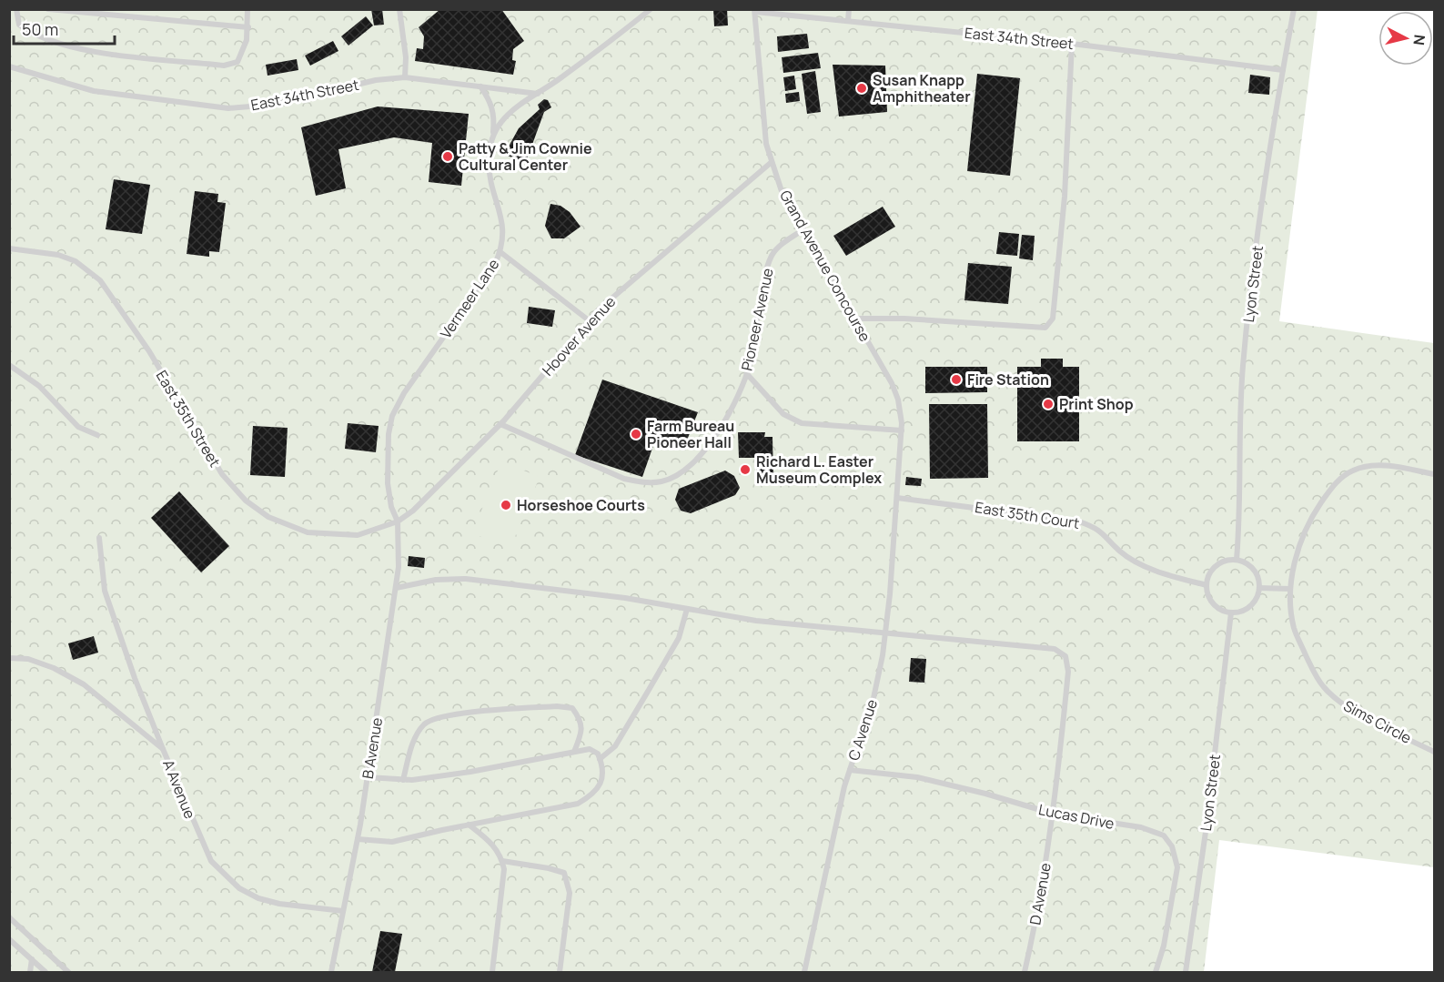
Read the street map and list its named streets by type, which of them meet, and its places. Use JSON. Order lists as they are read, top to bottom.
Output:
{
  "streets": {
    "lane": [
      "East 34th Street",
      "Grand Avenue Concourse",
      "Lyon Street",
      "Vermeer Lane",
      "Pioneer Avenue",
      "Hoover Avenue",
      "East 35th Street",
      "East 35th Court",
      "Sims Circle",
      "C Avenue",
      "B Avenue",
      "A Avenue",
      "Lucas Drive",
      "D Avenue"
    ]
  },
  "crossings": [
    ["East 34th Street", "Grand Avenue Concourse"],
    ["East 34th Street", "Lyon Street"],
    ["East 34th Street", "Vermeer Lane"],
    ["Grand Avenue Concourse", "Pioneer Avenue"],
    ["Grand Avenue Concourse", "Hoover Avenue"],
    ["Grand Avenue Concourse", "C Avenue"],
    ["Lyon Street", "East 35th Court"],
    ["Vermeer Lane", "Hoover Avenue"],
    ["Vermeer Lane", "East 35th Street"],
    ["Vermeer Lane", "B Avenue"],
    ["Pioneer Avenue", "Hoover Avenue"],
    ["Hoover Avenue", "East 35th Street"],
    ["Hoover Avenue", "B Avenue"],
    ["East 35th Street", "B Avenue"],
    ["East 35th Court", "C Avenue"],
    ["C Avenue", "Lucas Drive"],
    ["C Avenue", "D Avenue"],
    ["B Avenue", "A Avenue"],
    ["Lucas Drive", "D Avenue"]
  ],
  "places": [
    "Susan Knapp Amphitheater",
    "Patty & Jim Cownie Cultural Center",
    "Fire Station",
    "Print Shop",
    "Farm Bureau Pioneer Hall",
    "Richard L. Easter Museum Complex",
    "Horseshoe Courts"
  ],
  "scale_bar": "50 m",
  "north": "right"
}
